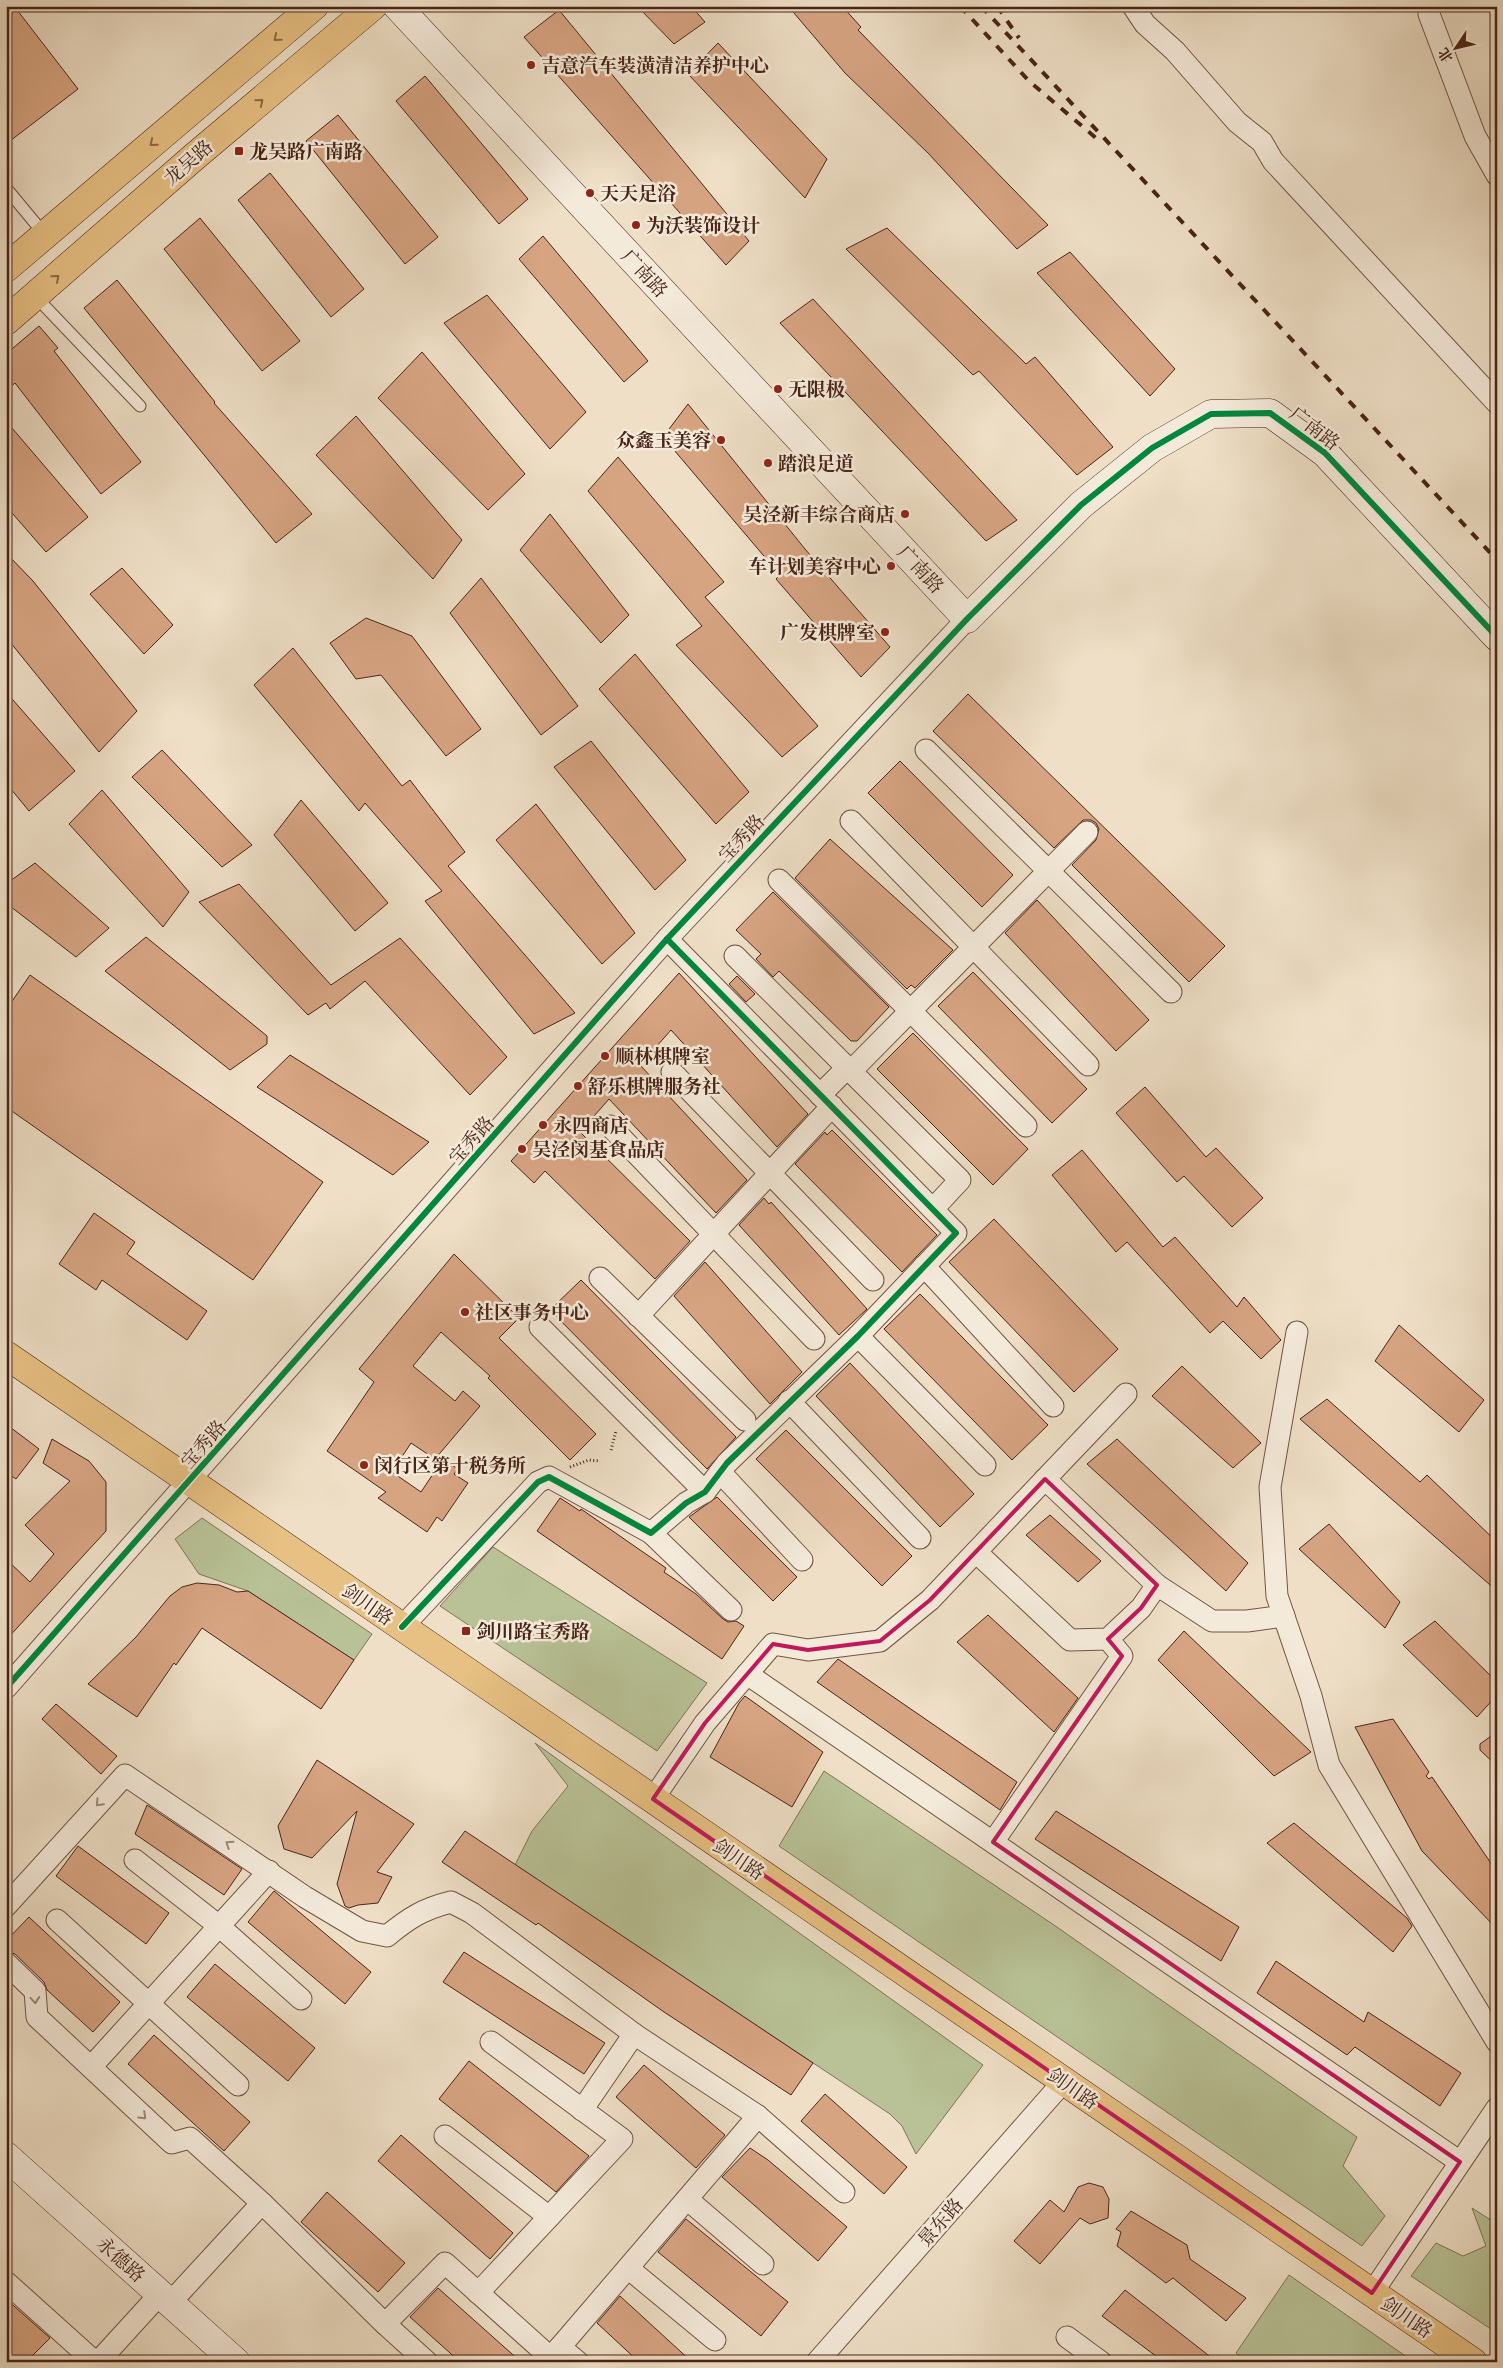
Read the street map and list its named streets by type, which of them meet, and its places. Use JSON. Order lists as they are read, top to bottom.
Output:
{
  "streets": {
    "main road": ["龙吴路", "剑川路"],
    "street": [
      "广南路",
      "宝秀路",
      "景东路",
      "永德路"
    ]
  },
  "crossings": [
    ["广南路", "宝秀路"],
    ["宝秀路", "剑川路"],
    ["剑川路", "景东路"]
  ],
  "places": {
    "other": [
      "吉意汽车装潢清洁养护中心",
      "天天足浴",
      "为沃装饰设计",
      "无限极",
      "众鑫玉美容",
      "踏浪足道",
      "吴泾新丰综合商店",
      "车计划美容中心",
      "广发棋牌室",
      "顺林棋牌室",
      "舒乐棋牌服务社",
      "永四商店",
      "吴泾闵基食品店",
      "社区事务中心",
      "闵行区第十税务所"
    ],
    "transit": ["龙吴路广南路", "剑川路宝秀路"]
  },
  "north": "bottom left"
}
